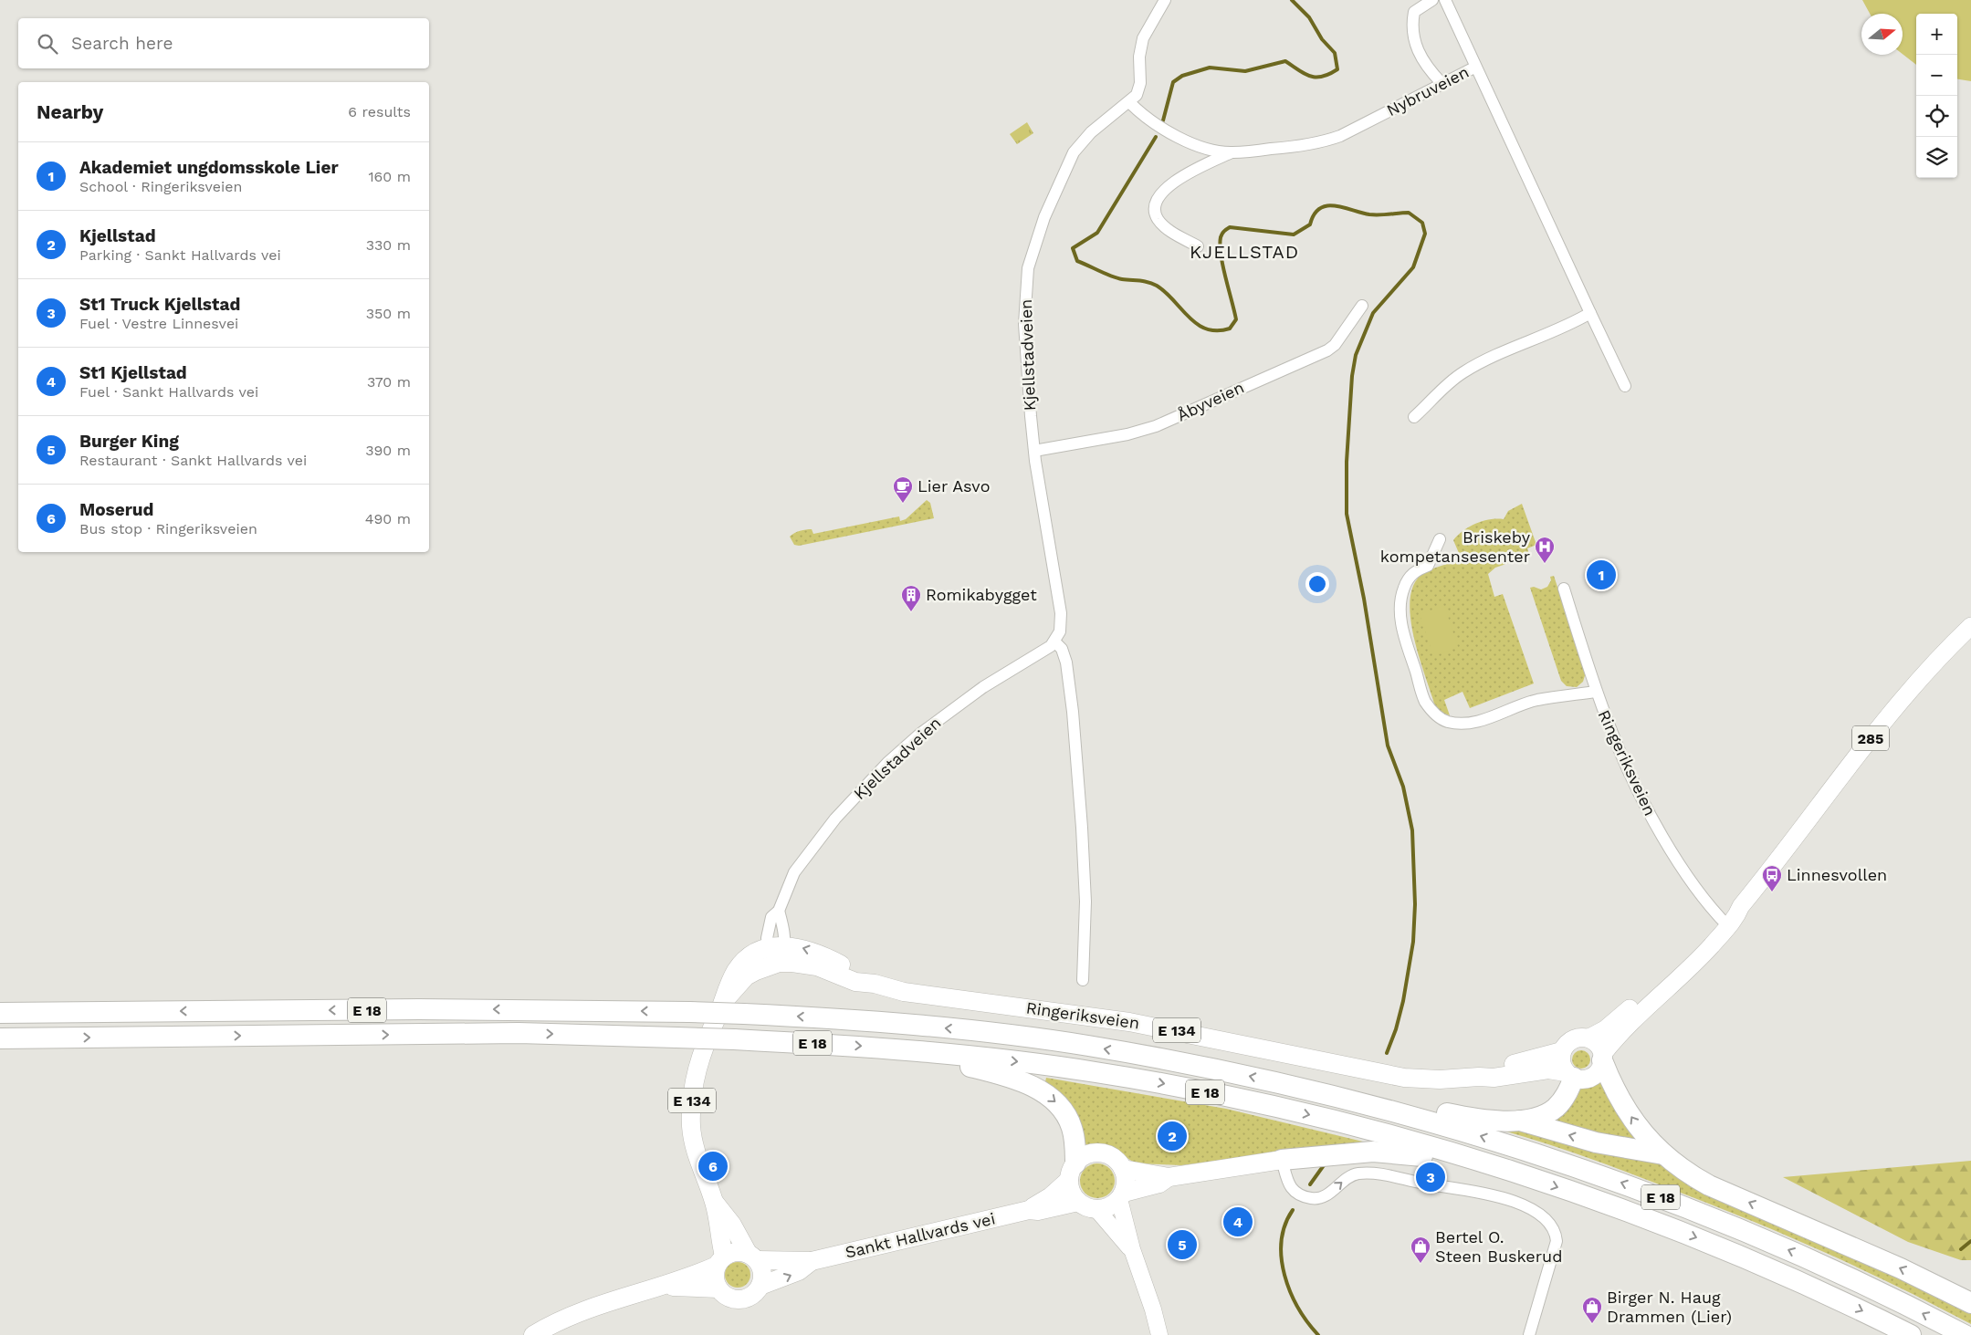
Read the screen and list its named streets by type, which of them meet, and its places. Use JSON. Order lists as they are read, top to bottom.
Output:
{
  "streets": {
    "highway": [
      "Ringeriksveien",
      "E 18",
      "E 134",
      "Sankt Hallvards vei"
    ],
    "main road": ["285"],
    "street": ["Nybruveien", "Kjellstadveien", "Åbyveien"]
  },
  "crossings": [
    ["Nybruveien", "Kjellstadveien"],
    ["Kjellstadveien", "Åbyveien"],
    ["Kjellstadveien", "Ringeriksveien"],
    ["285", "Ringeriksveien"],
    ["285", "E 18"],
    ["285", "E 134"],
    ["Ringeriksveien", "E 18"],
    ["Ringeriksveien", "E 134"],
    ["Ringeriksveien", "Sankt Hallvards vei"],
    ["E 18", "E 134"],
    ["E 18", "Sankt Hallvards vei"],
    ["E 134", "Sankt Hallvards vei"]
  ],
  "districts": ["KJELLSTAD"],
  "places": {
    "cafe": ["Lier Asvo"],
    "hospital": ["Briskeby kompetansesenter"],
    "building": ["Romikabygget"],
    "bus stop": ["Linnesvollen"],
    "shop": ["Bertel O. Steen Buskerud", "Birger N. Haug Drammen (Lier)"]
  },
  "north": "right",
  "page": {
    "map_buttons": ["+", "−"],
    "search": "Search here",
    "heading": ["Nearby", "6 results"],
    "list": [
      {
        "mark": "1",
        "name": "Akademiet ungdomsskole Lier",
        "note": "School · Ringeriksveien",
        "value": "160 m"
      },
      {
        "mark": "2",
        "name": "Kjellstad",
        "note": "Parking · Sankt Hallvards vei",
        "value": "330 m"
      },
      {
        "mark": "3",
        "name": "St1 Truck Kjellstad",
        "note": "Fuel · Vestre Linnesvei",
        "value": "350 m"
      },
      {
        "mark": "4",
        "name": "St1 Kjellstad",
        "note": "Fuel · Sankt Hallvards vei",
        "value": "370 m"
      },
      {
        "mark": "5",
        "name": "Burger King",
        "note": "Restaurant · Sankt Hallvards vei",
        "value": "390 m"
      },
      {
        "mark": "6",
        "name": "Moserud",
        "note": "Bus stop · Ringeriksveien",
        "value": "490 m"
      }
    ],
    "pins": [
      "1",
      "2",
      "6",
      "3",
      "4",
      "5"
    ]
  }
}
